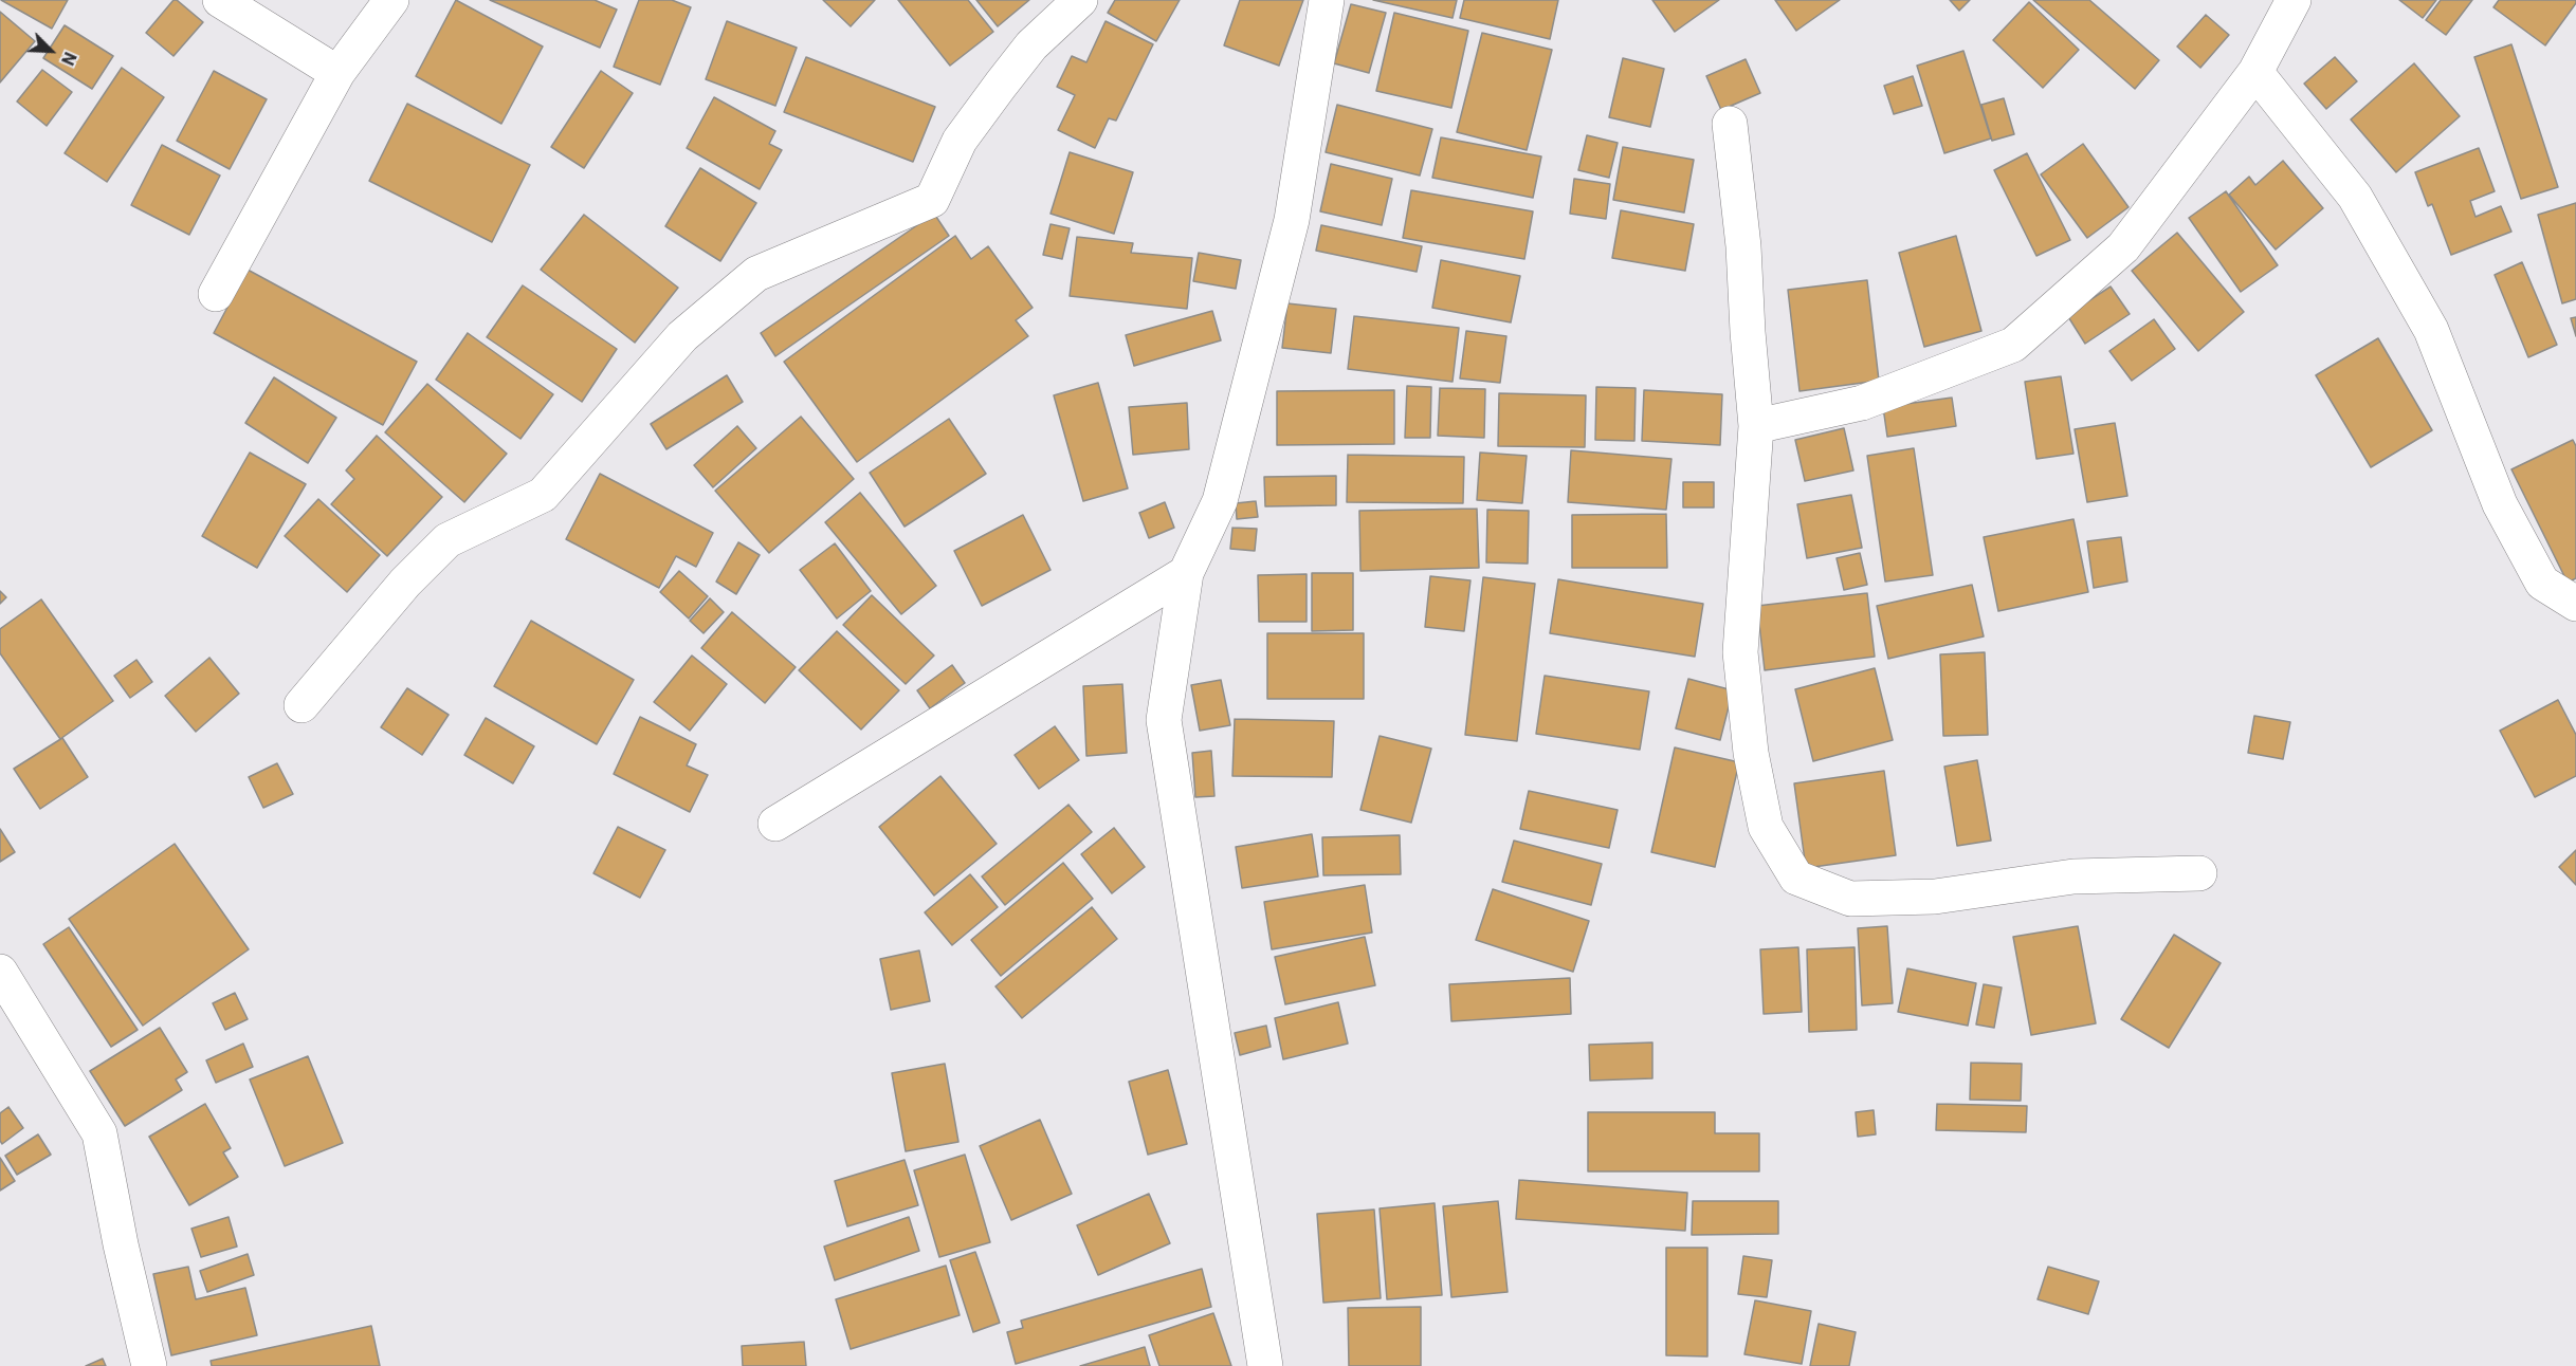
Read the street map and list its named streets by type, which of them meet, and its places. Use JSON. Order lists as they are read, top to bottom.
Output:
{
  "north": "bottom right"
}
